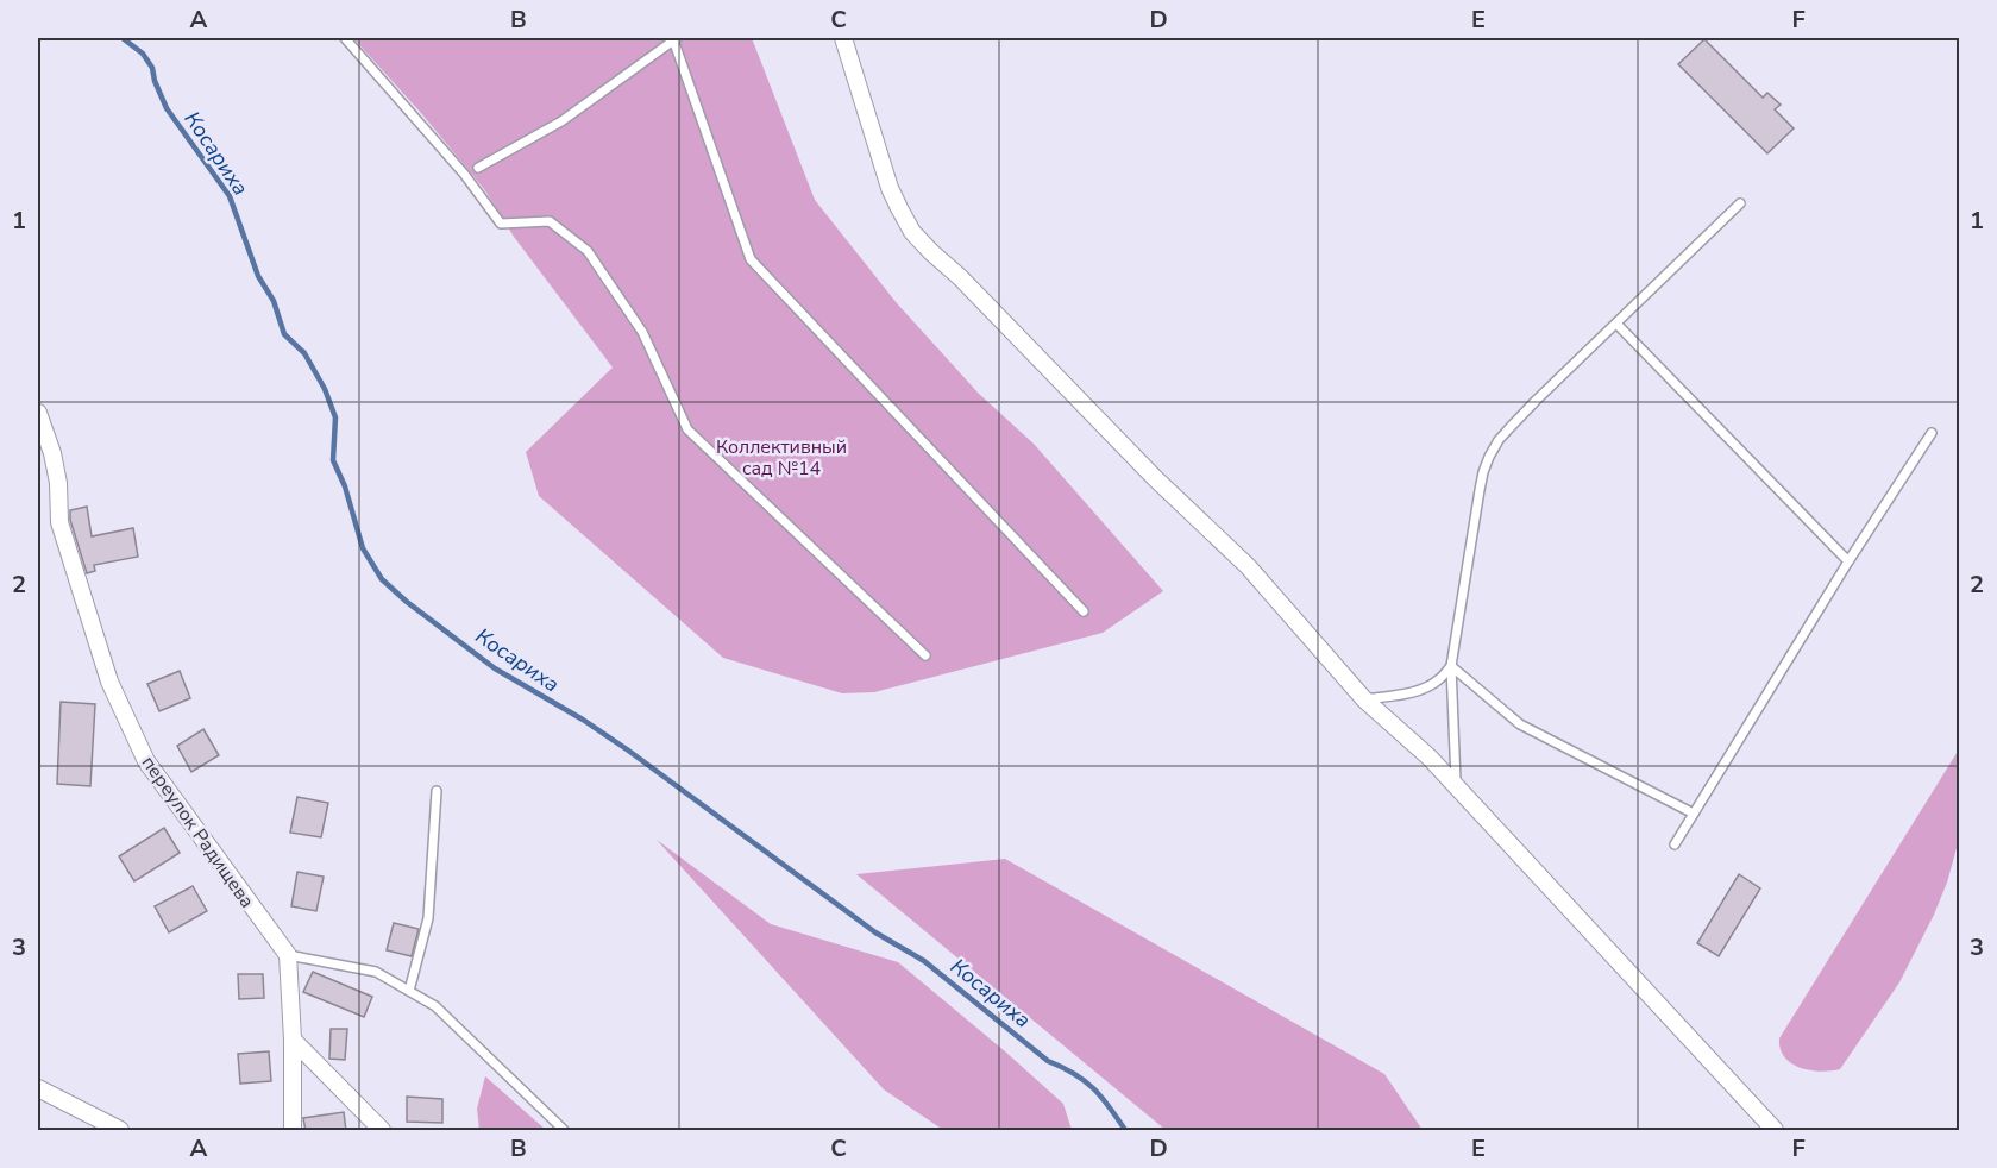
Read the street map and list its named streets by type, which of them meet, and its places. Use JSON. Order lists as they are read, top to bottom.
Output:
{
  "streets": {
    "street": ["переулок Радищева"]
  },
  "water": ["Косариха"],
  "parks": ["Коллективный сад №14"],
  "grid": {
    "columns": [
      "A",
      "B",
      "C",
      "D",
      "E",
      "F"
    ],
    "rows": ["1", "2", "3"]
  }
}
